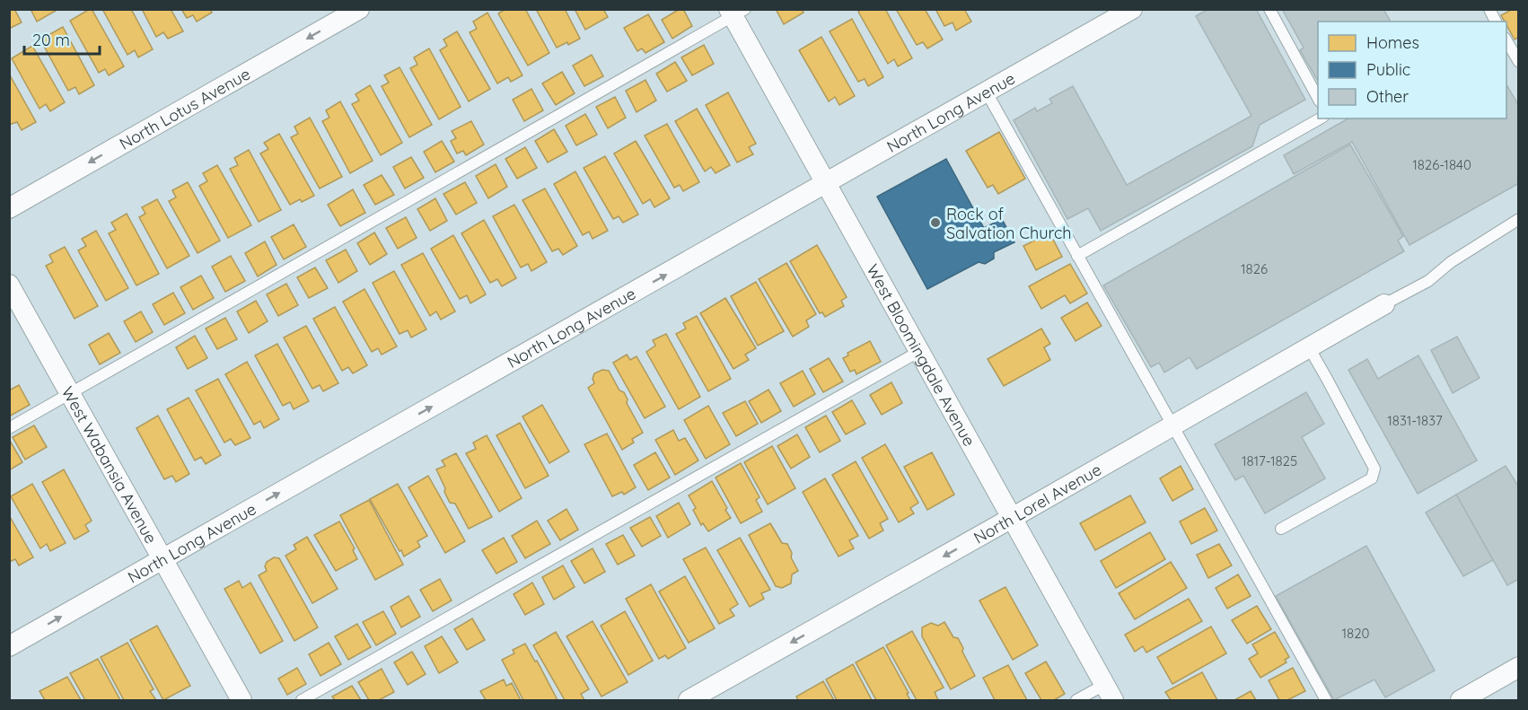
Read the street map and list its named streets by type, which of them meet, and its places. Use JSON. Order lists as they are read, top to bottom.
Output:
{
  "streets": {
    "street": [
      "North Lotus Avenue",
      "North Long Avenue",
      "West Bloomingdale Avenue",
      "West Wabansia Avenue",
      "North Lorel Avenue"
    ]
  },
  "crossings": [
    ["North Long Avenue", "West Bloomingdale Avenue"],
    ["North Long Avenue", "West Wabansia Avenue"],
    ["West Bloomingdale Avenue", "North Lorel Avenue"]
  ],
  "one_way": ["North Lotus Avenue", "North Long Avenue", "North Lorel Avenue"],
  "places": ["Rock of Salvation Church"],
  "house_numbers": [
    "1826-1840",
    "1826",
    "1831-1837",
    "1817-1825",
    "1820"
  ],
  "legend": ["Homes", "Public", "Other"],
  "scale_bar": "20 m"
}
